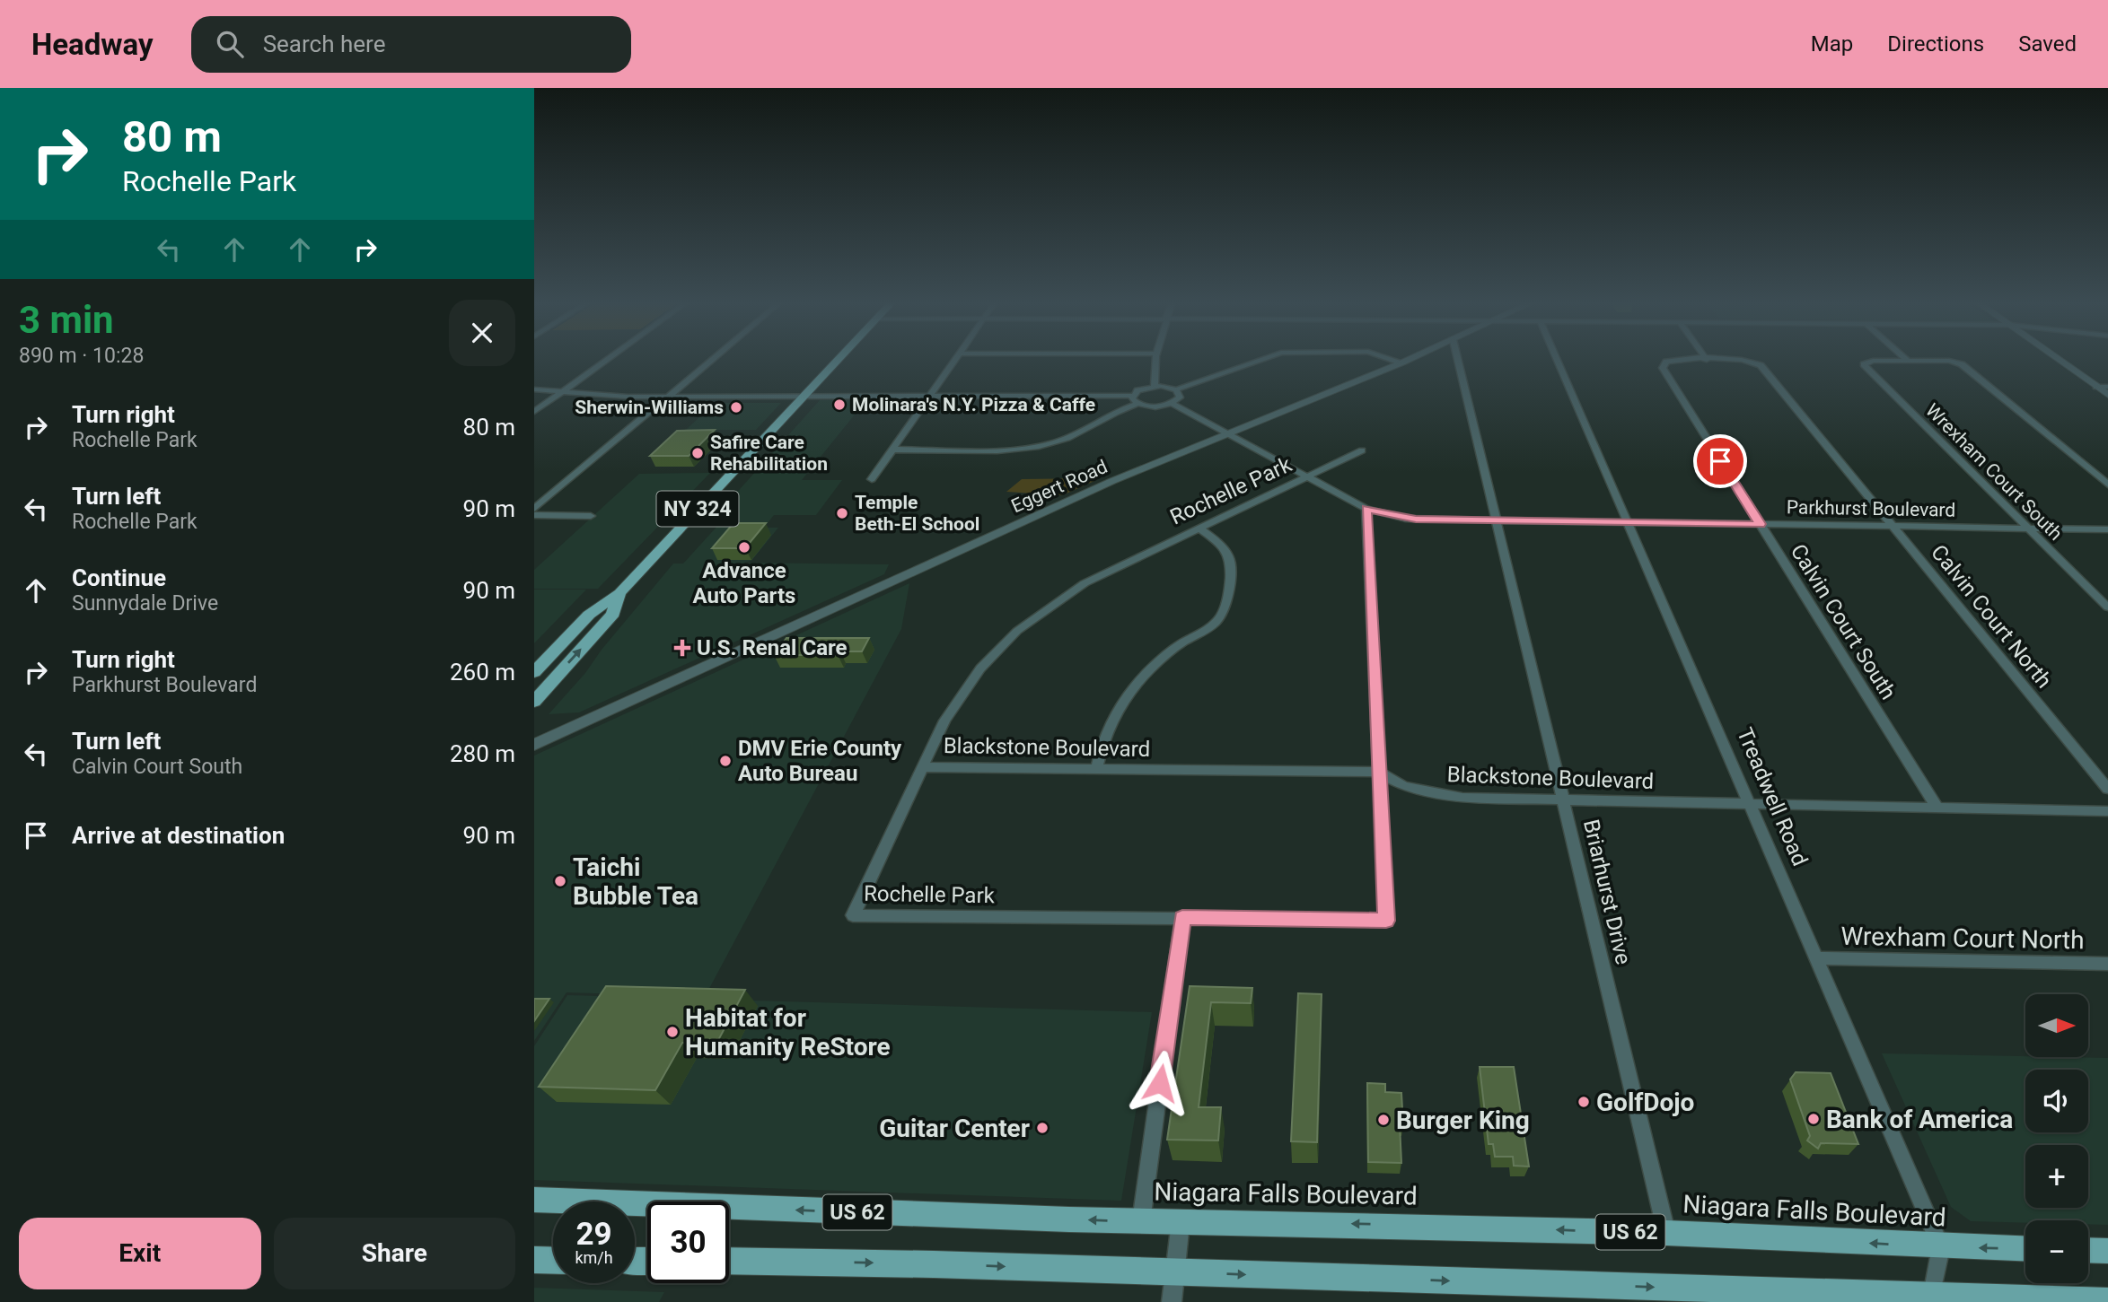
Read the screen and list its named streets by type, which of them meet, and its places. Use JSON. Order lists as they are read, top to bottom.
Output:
{
  "streets": {
    "main road": ["NY 324", "Niagara Falls Boulevard", "US 62"],
    "street": [
      "Wrexham Court South",
      "Eggert Road",
      "Rochelle Park",
      "Parkhurst Boulevard",
      "Calvin Court North",
      "Calvin Court South",
      "Blackstone Boulevard",
      "Treadwell Road",
      "Briarhurst Drive",
      "Wrexham Court North"
    ]
  },
  "crossings": [
    ["Wrexham Court South", "Parkhurst Boulevard"],
    ["Eggert Road", "Parkhurst Boulevard"],
    ["Rochelle Park", "Parkhurst Boulevard"],
    ["Rochelle Park", "Blackstone Boulevard"],
    ["Parkhurst Boulevard", "Calvin Court North"],
    ["Parkhurst Boulevard", "Calvin Court South"],
    ["Parkhurst Boulevard", "Treadwell Road"],
    ["Parkhurst Boulevard", "Briarhurst Drive"],
    ["Calvin Court North", "Calvin Court South"],
    ["Calvin Court South", "Blackstone Boulevard"],
    ["Blackstone Boulevard", "Treadwell Road"],
    ["Blackstone Boulevard", "Briarhurst Drive"],
    ["Treadwell Road", "Wrexham Court North"],
    ["Treadwell Road", "Niagara Falls Boulevard"],
    ["Briarhurst Drive", "Niagara Falls Boulevard"]
  ],
  "places": {
    "other": [
      "Molinara's N.Y. Pizza & Caffe",
      "Sherwin-Williams",
      "Safire Care Rehabilitation",
      "Temple Beth-El School",
      "Advance Auto Parts",
      "DMV Erie County Auto Bureau",
      "Taichi Bubble Tea",
      "Habitat for Humanity ReStore",
      "GolfDojo",
      "Bank of America",
      "Burger King",
      "Guitar Center"
    ],
    "health": ["U.S. Renal Care"]
  },
  "north": "right",
  "page": {
    "header": "Headway",
    "search": "Search here",
    "nav": ["Map", "Directions", "Saved"],
    "turn": ["80 m", "Rochelle Park"],
    "heading": ["3 min", "890 m · 10:28"],
    "list": [
      {
        "name": "Turn right",
        "note": "Rochelle Park",
        "value": "80 m"
      },
      {
        "name": "Turn left",
        "note": "Rochelle Park",
        "value": "90 m"
      },
      {
        "name": "Continue",
        "note": "Sunnydale Drive",
        "value": "90 m"
      },
      {
        "name": "Turn right",
        "note": "Parkhurst Boulevard",
        "value": "260 m"
      },
      {
        "name": "Turn left",
        "note": "Calvin Court South",
        "value": "280 m"
      },
      {
        "name": "Arrive at destination",
        "value": "90 m"
      }
    ],
    "map_buttons": ["+", "−"],
    "speed": "29 km/h",
    "limit": "30",
    "buttons": ["Exit", "Share"]
  }
}
